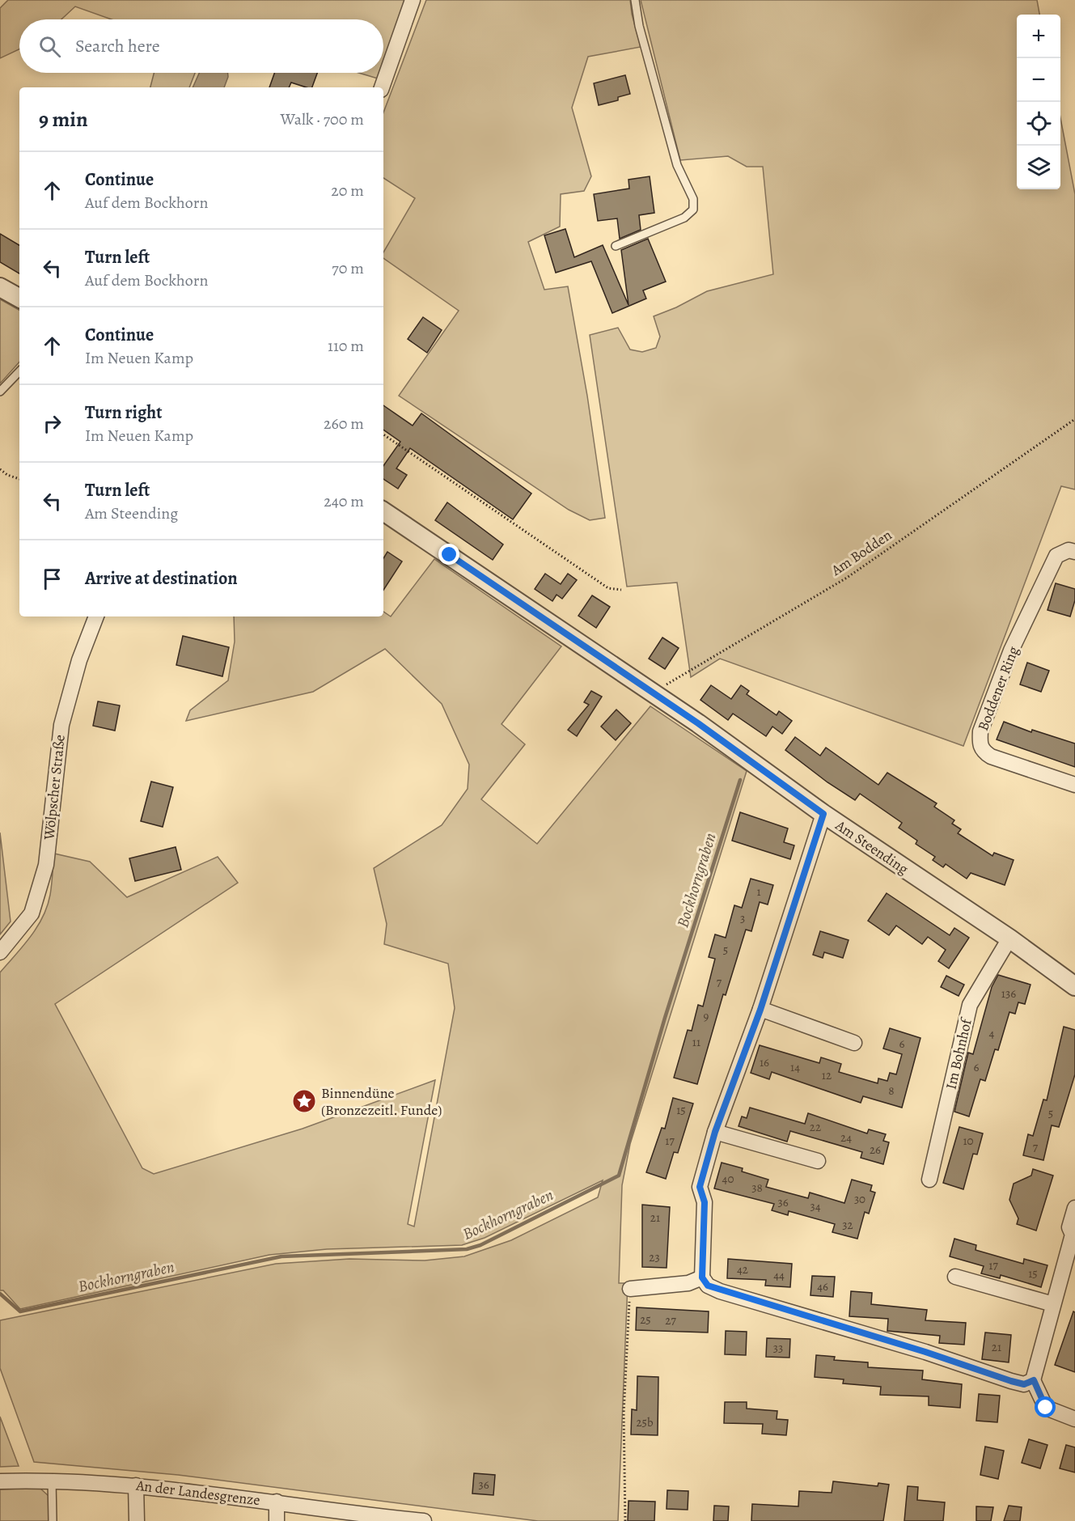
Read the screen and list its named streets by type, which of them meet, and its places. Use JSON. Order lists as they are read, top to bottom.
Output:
{
  "streets": {
    "street": [
      "Boddener Ring",
      "Wölpscher Straße",
      "Am Steending",
      "Im Bohnhof",
      "An der Landesgrenze"
    ],
    "path": ["Am Bodden"]
  },
  "crossings": [
    ["Am Bodden", "Am Steending"],
    ["Am Steending", "Im Bohnhof"]
  ],
  "water": ["Bockhorngraben"],
  "places": {
    "place": ["Binnendüne (Bronzezeitl. Funde)"]
  },
  "house_numbers": [
    "1",
    "3",
    "5",
    "7",
    "136",
    "9",
    "4",
    "11",
    "6",
    "16",
    "14",
    "6",
    "12",
    "8",
    "15",
    "5",
    "22",
    "24",
    "17",
    "10",
    "7",
    "26",
    "40",
    "38",
    "30",
    "36",
    "34",
    "21",
    "32",
    "23",
    "17",
    "42",
    "15",
    "44",
    "46",
    "25",
    "27",
    "21",
    "33",
    "25b",
    "36"
  ],
  "page": {
    "map_buttons": ["+", "−"],
    "search": "Search here",
    "heading": ["9 min", "Walk · 700 m"],
    "list": [
      ["Continue", "Auf dem Bockhorn", "20 m"],
      ["Turn left", "Auf dem Bockhorn", "70 m"],
      ["Continue", "Im Neuen Kamp", "110 m"],
      ["Turn right", "Im Neuen Kamp", "260 m"],
      ["Turn left", "Am Steending", "240 m"],
      "Arrive at destination"
    ]
  }
}
